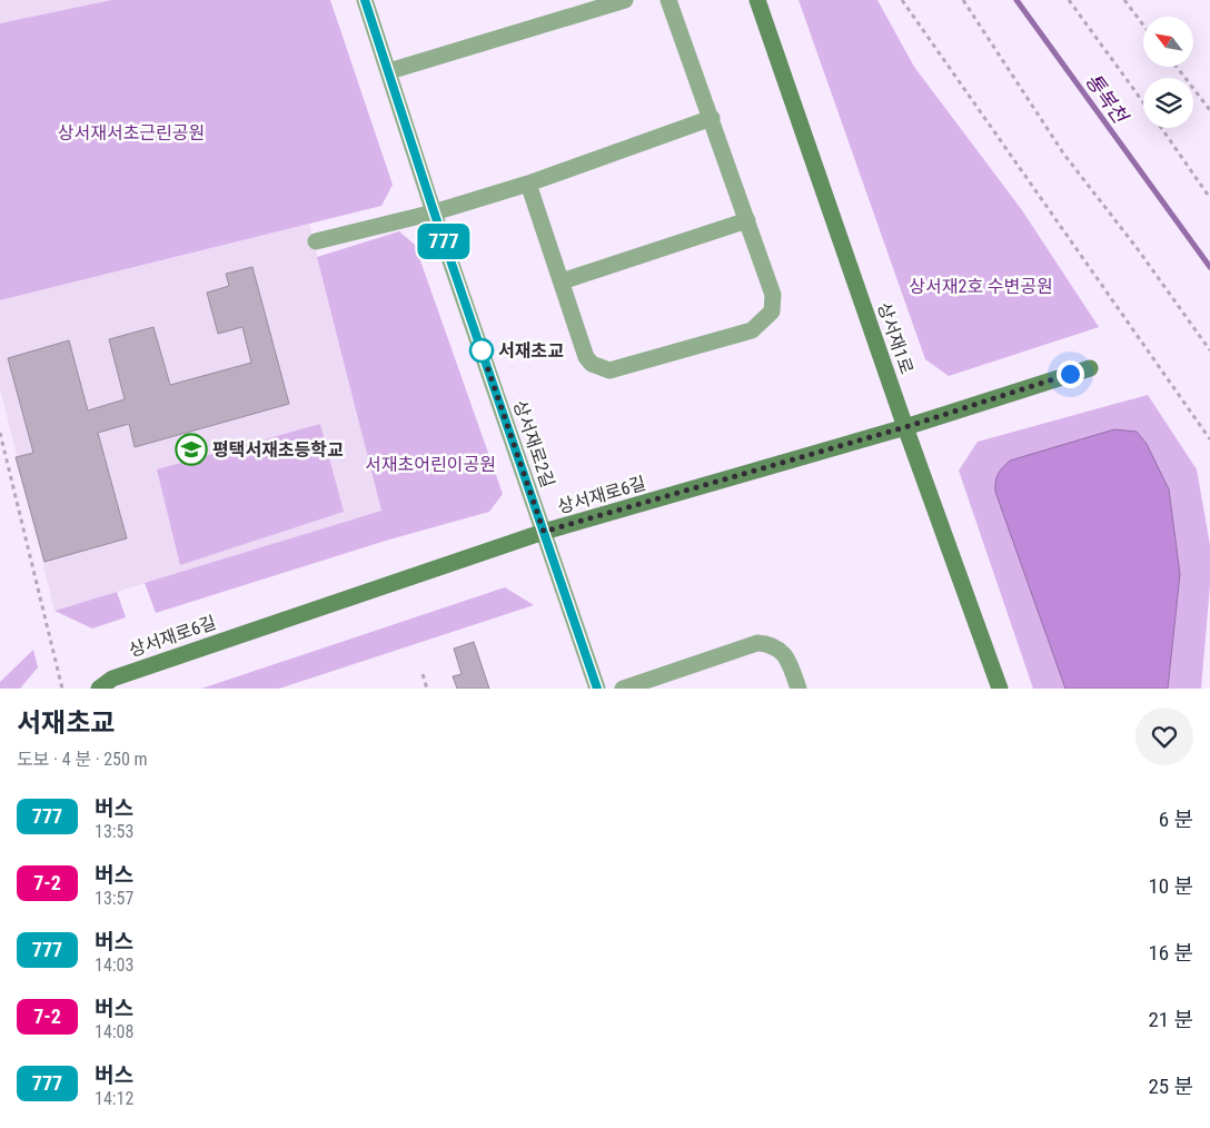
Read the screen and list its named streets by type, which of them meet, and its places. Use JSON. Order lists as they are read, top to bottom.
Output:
{
  "streets": {
    "street": ["상서재1로", "상서재로2길", "상서재로6길"]
  },
  "crossings": [
    ["상서재1로", "상서재로6길"],
    ["상서재로2길", "상서재로6길"]
  ],
  "water": ["통복천"],
  "parks": ["상서재서초근린공원", "상서재2호 수변공원", "서재초어린이공원"],
  "places": {
    "other": ["서재초교"],
    "school or university": ["평택서재초등학교"]
  },
  "lines": ["bus line 777"],
  "north": "top left",
  "page": {
    "on_map": "777",
    "heading": ["서재초교", "도보 · 4 분 · 250 m"],
    "list": [
      {
        "mark": "777",
        "name": "버스",
        "note": "13:53",
        "value": "6 분"
      },
      {
        "mark": "7-2",
        "name": "버스",
        "note": "13:57",
        "value": "10 분"
      },
      {
        "mark": "777",
        "name": "버스",
        "note": "14:03",
        "value": "16 분"
      },
      {
        "mark": "7-2",
        "name": "버스",
        "note": "14:08",
        "value": "21 분"
      },
      {
        "mark": "777",
        "name": "버스",
        "note": "14:12",
        "value": "25 분"
      }
    ]
  }
}
